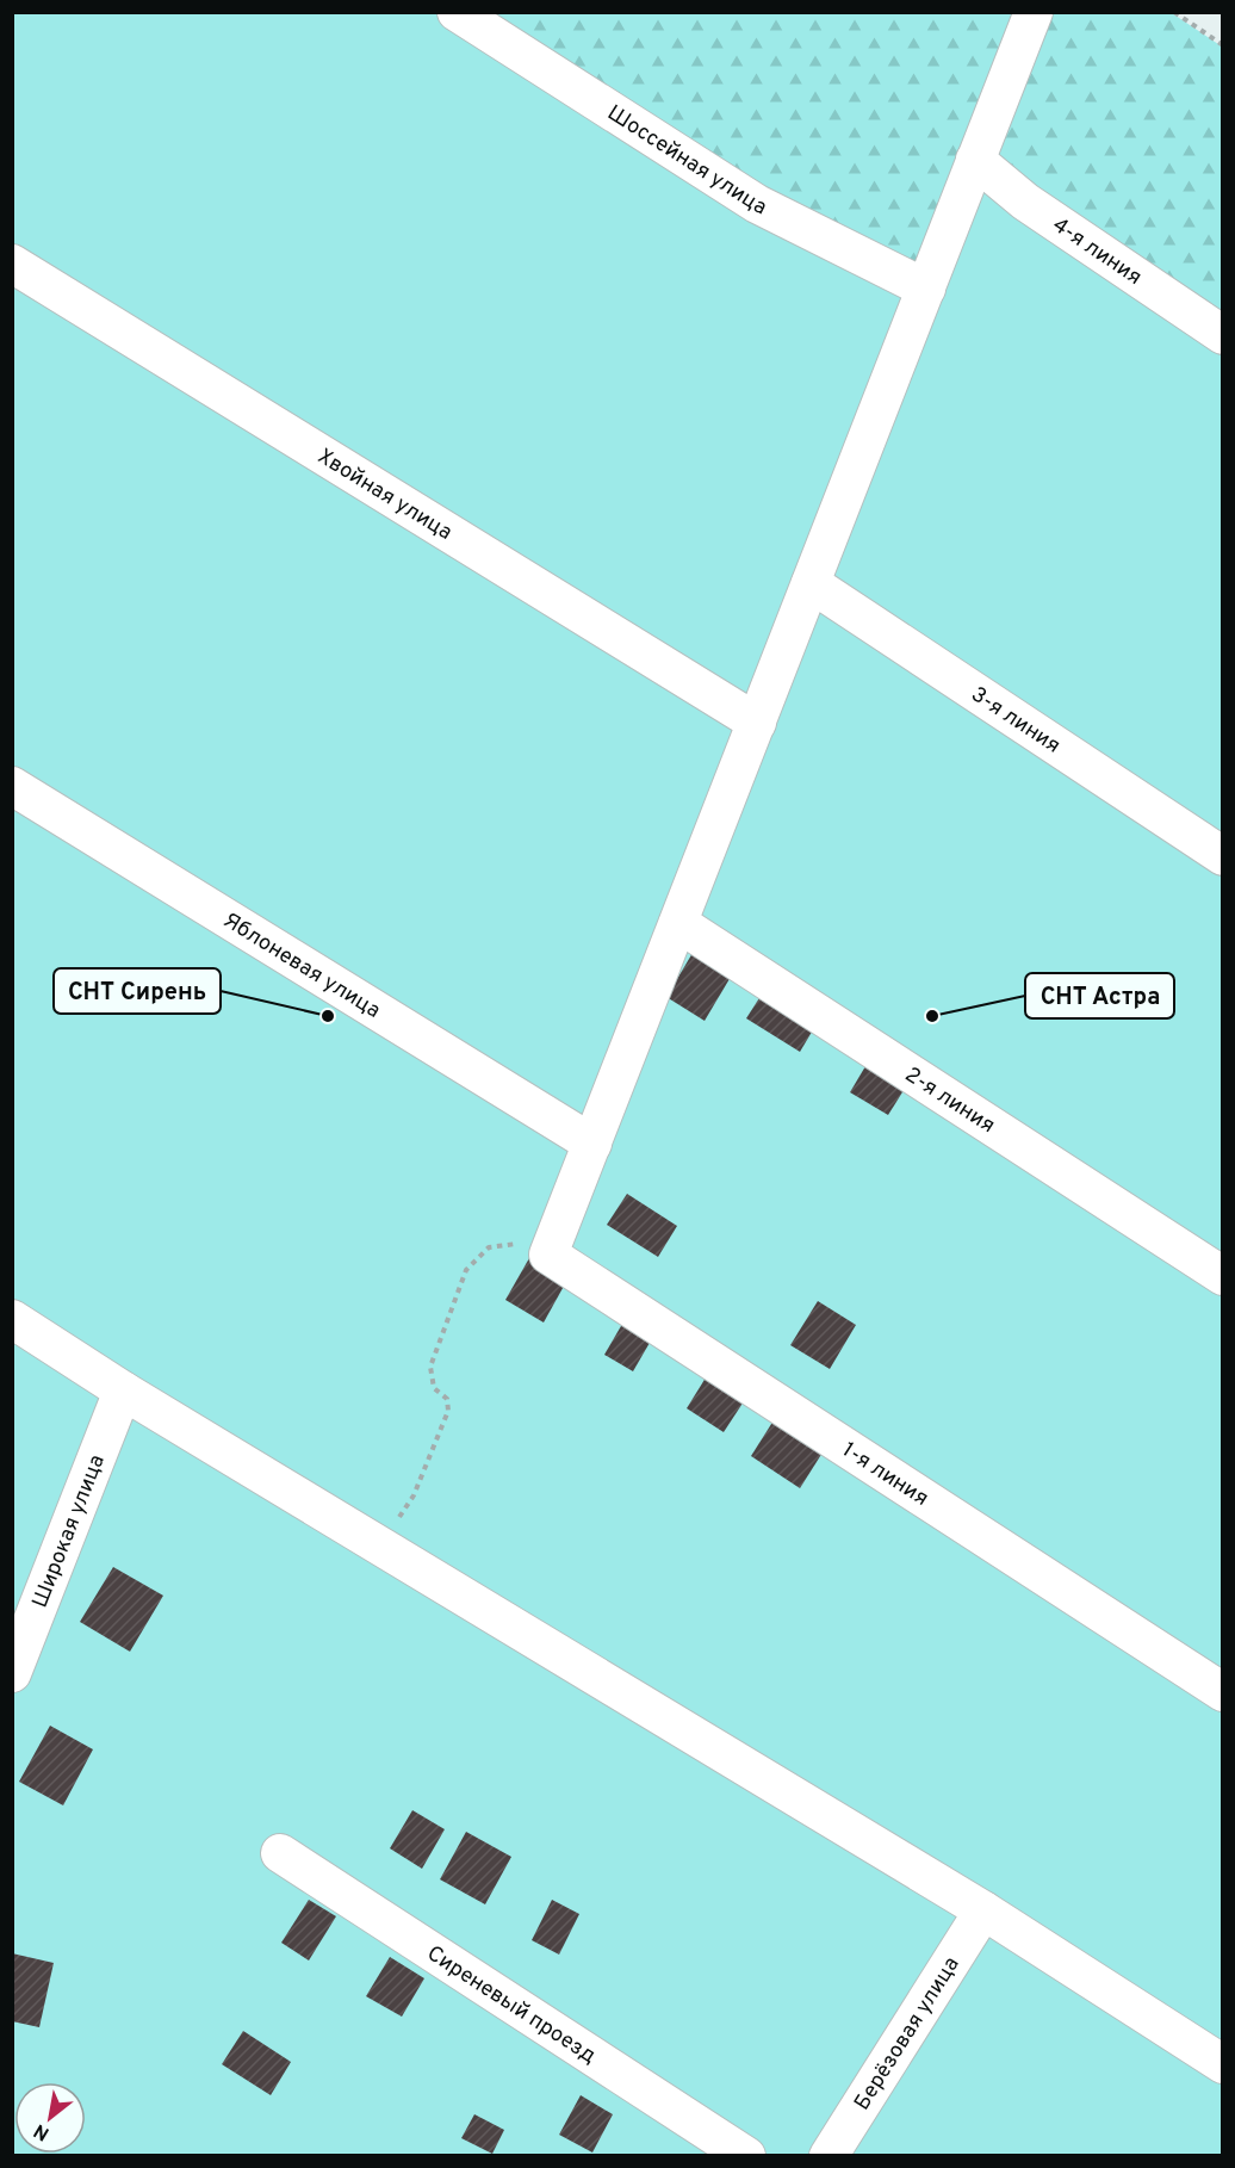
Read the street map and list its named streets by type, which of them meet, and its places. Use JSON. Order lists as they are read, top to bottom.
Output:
{
  "streets": {
    "street": [
      "Шоссейная улица",
      "4-я линия",
      "Хвойная улица",
      "3-я линия",
      "Яблоневая улица",
      "2-я линия",
      "1-я линия",
      "Широкая улица",
      "Сиреневый проезд",
      "Берёзовая улица"
    ]
  },
  "places": ["СНТ Сирень", "СНТ Астра"],
  "north": "bottom left"
}
